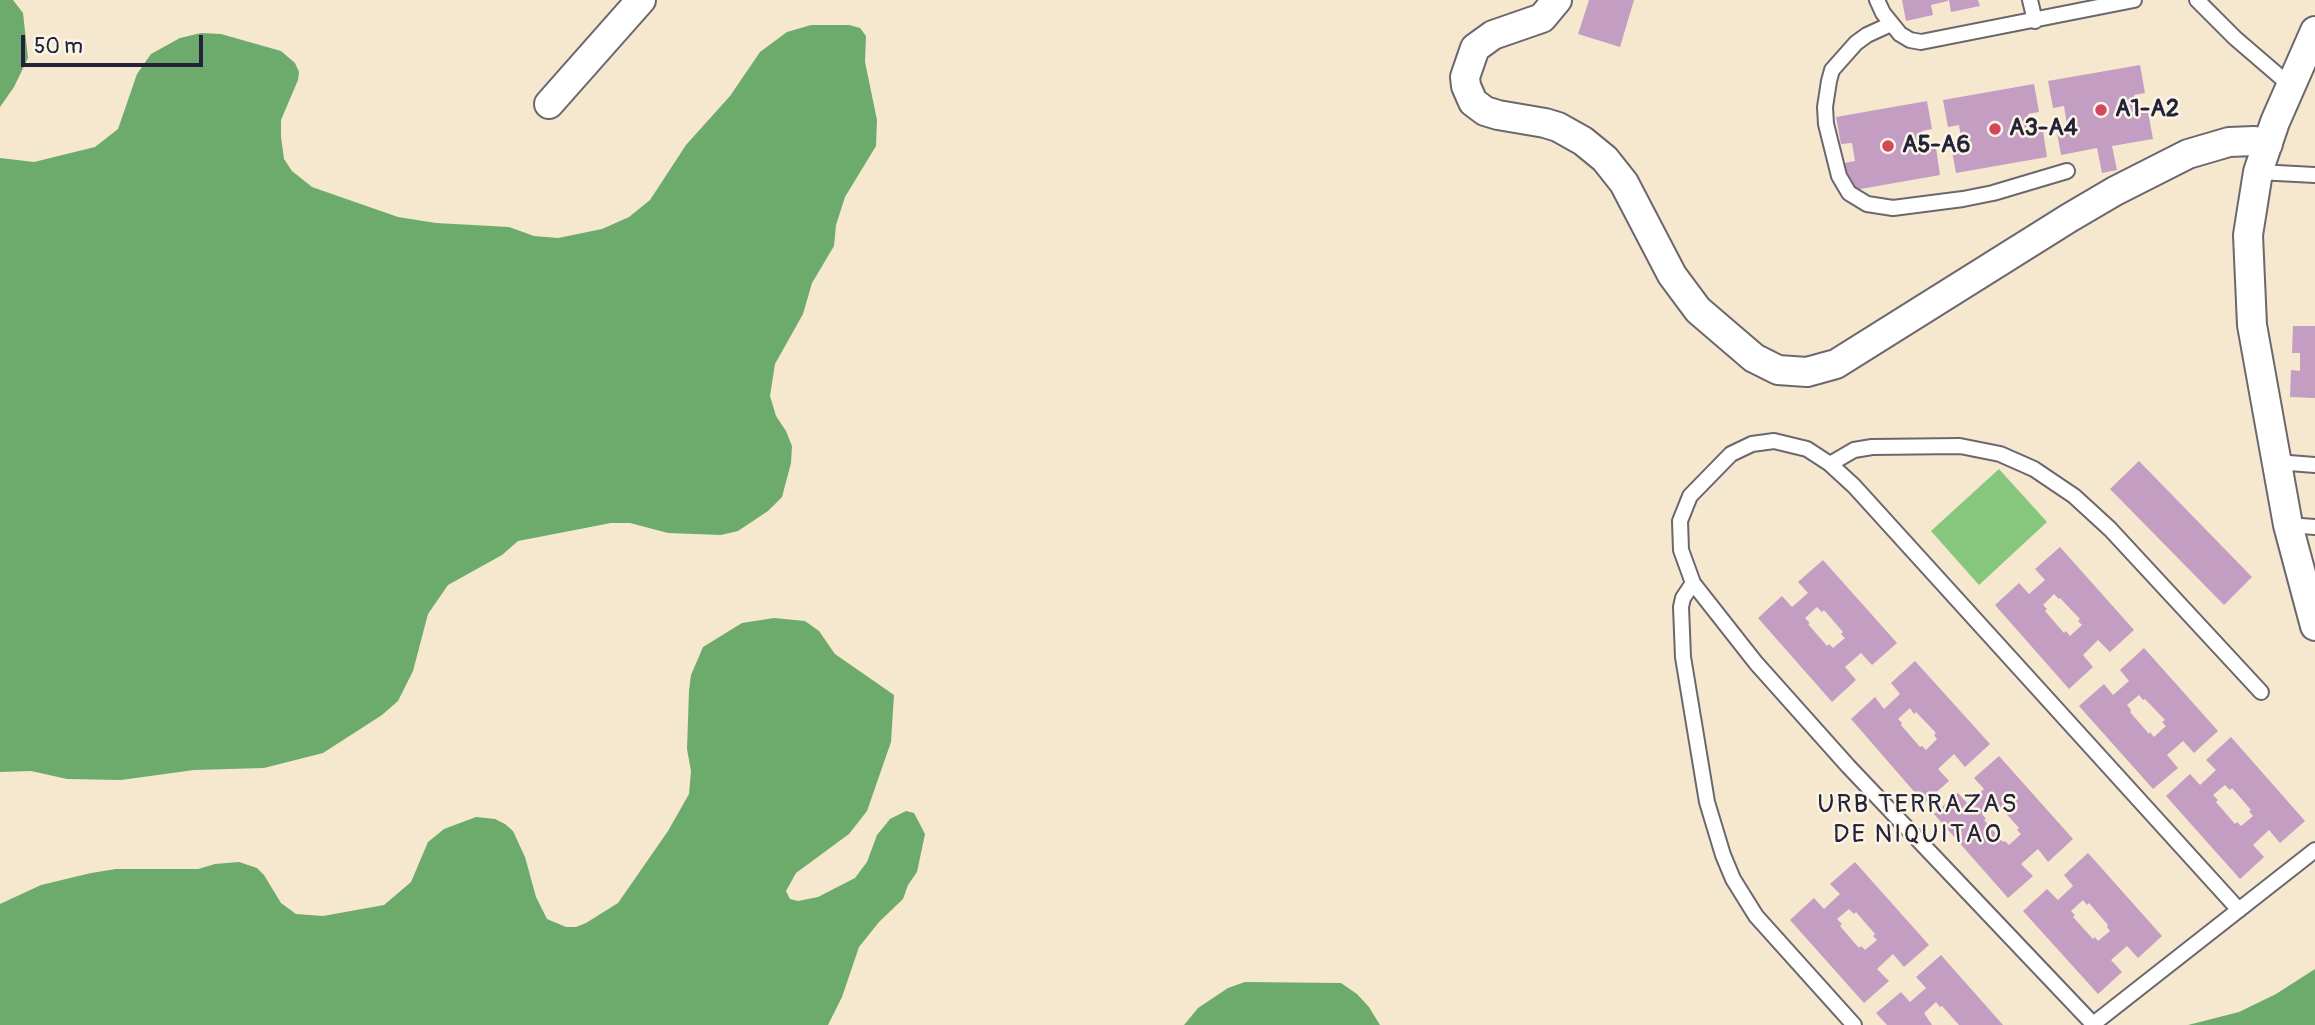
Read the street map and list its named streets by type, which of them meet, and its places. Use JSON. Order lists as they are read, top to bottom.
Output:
{
  "districts": ["URB TERRAZAS DE NIQUITAO"],
  "places": ["A1-A2", "A3-A4", "A5-A6"],
  "scale_bar": "50 m"
}
